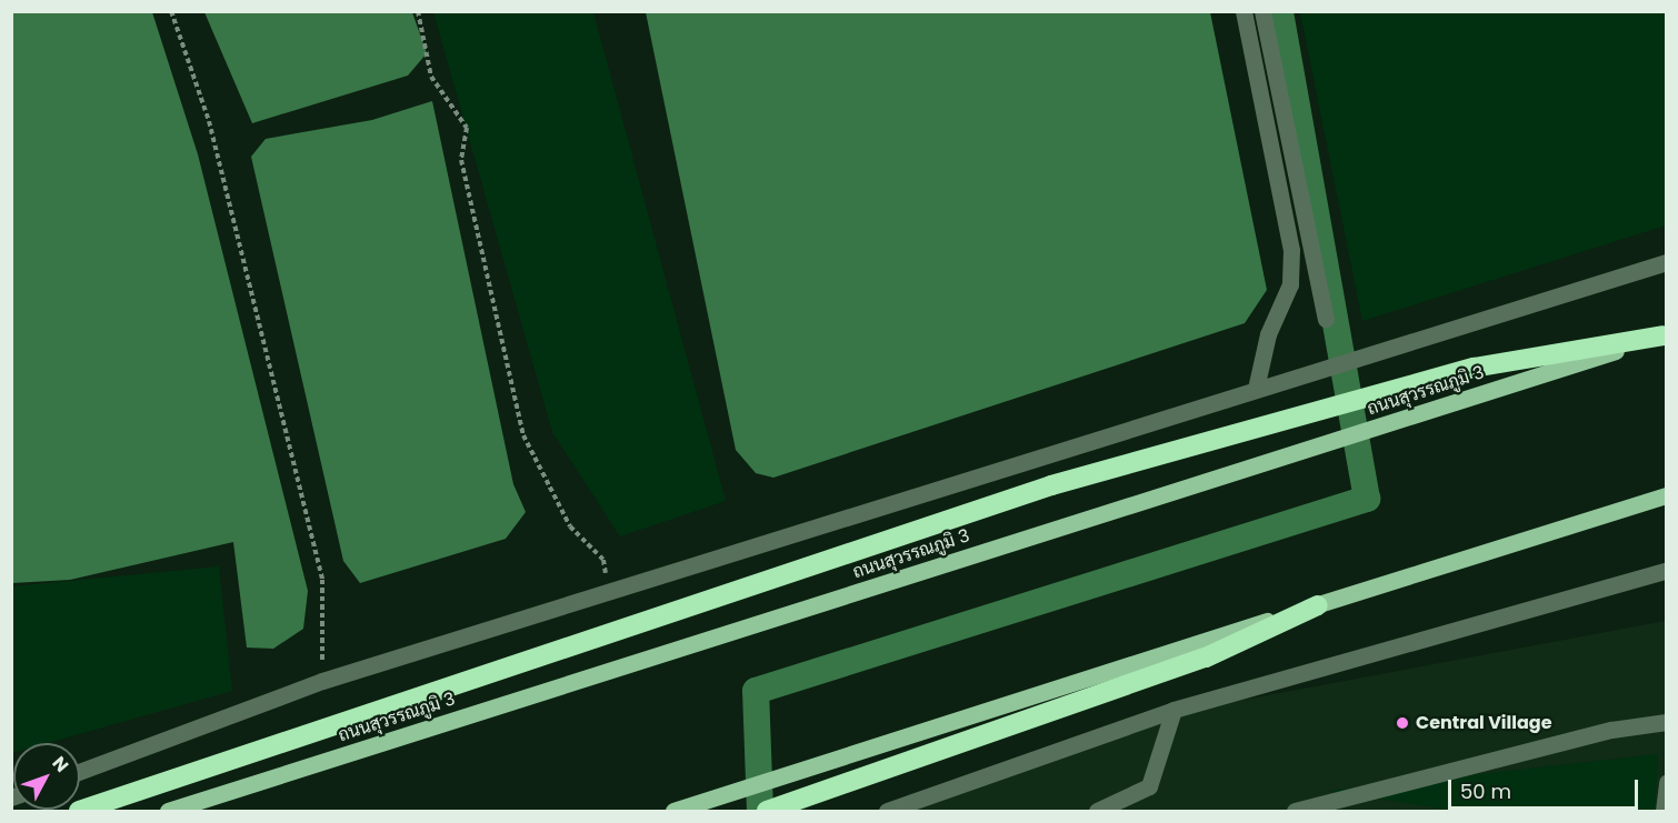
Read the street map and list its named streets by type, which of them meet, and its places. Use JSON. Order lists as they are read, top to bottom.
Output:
{
  "streets": {
    "main road": ["ถนนสุวรรณภูมิ 3"]
  },
  "places": ["Central Village"],
  "scale_bar": "50 m",
  "north": "top right"
}
